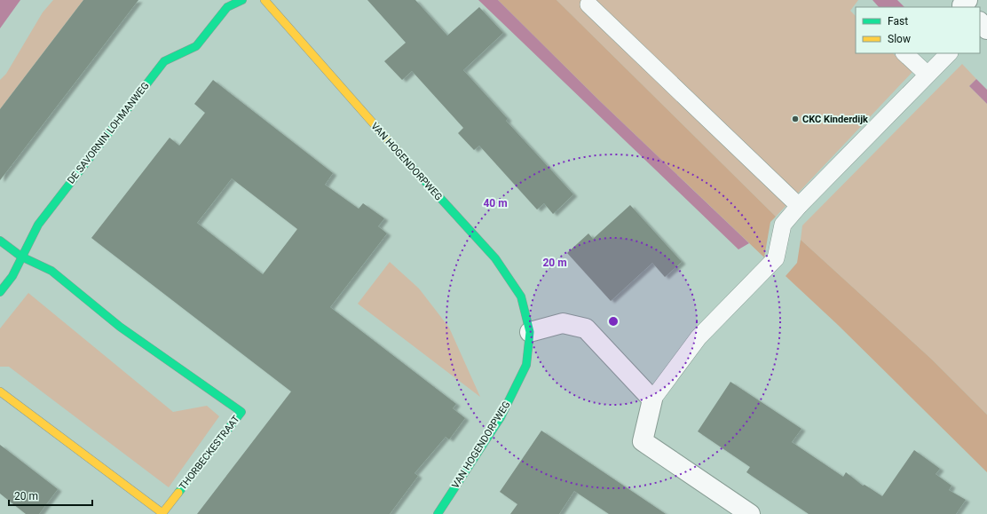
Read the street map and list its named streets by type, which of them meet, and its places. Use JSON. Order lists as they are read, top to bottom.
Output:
{
  "streets": {
    "street": ["DE SAVORNIN LOHMANWEG", "VAN HOGENDORPWEG", "THORBECKESTRAAT"]
  },
  "crossings": [
    ["DE SAVORNIN LOHMANWEG", "THORBECKESTRAAT"]
  ],
  "places": ["CKC Kinderdijk"],
  "legend": ["Fast", "Slow"],
  "scale_bar": "20 m",
  "rings": ["40 m", "20 m"]
}
